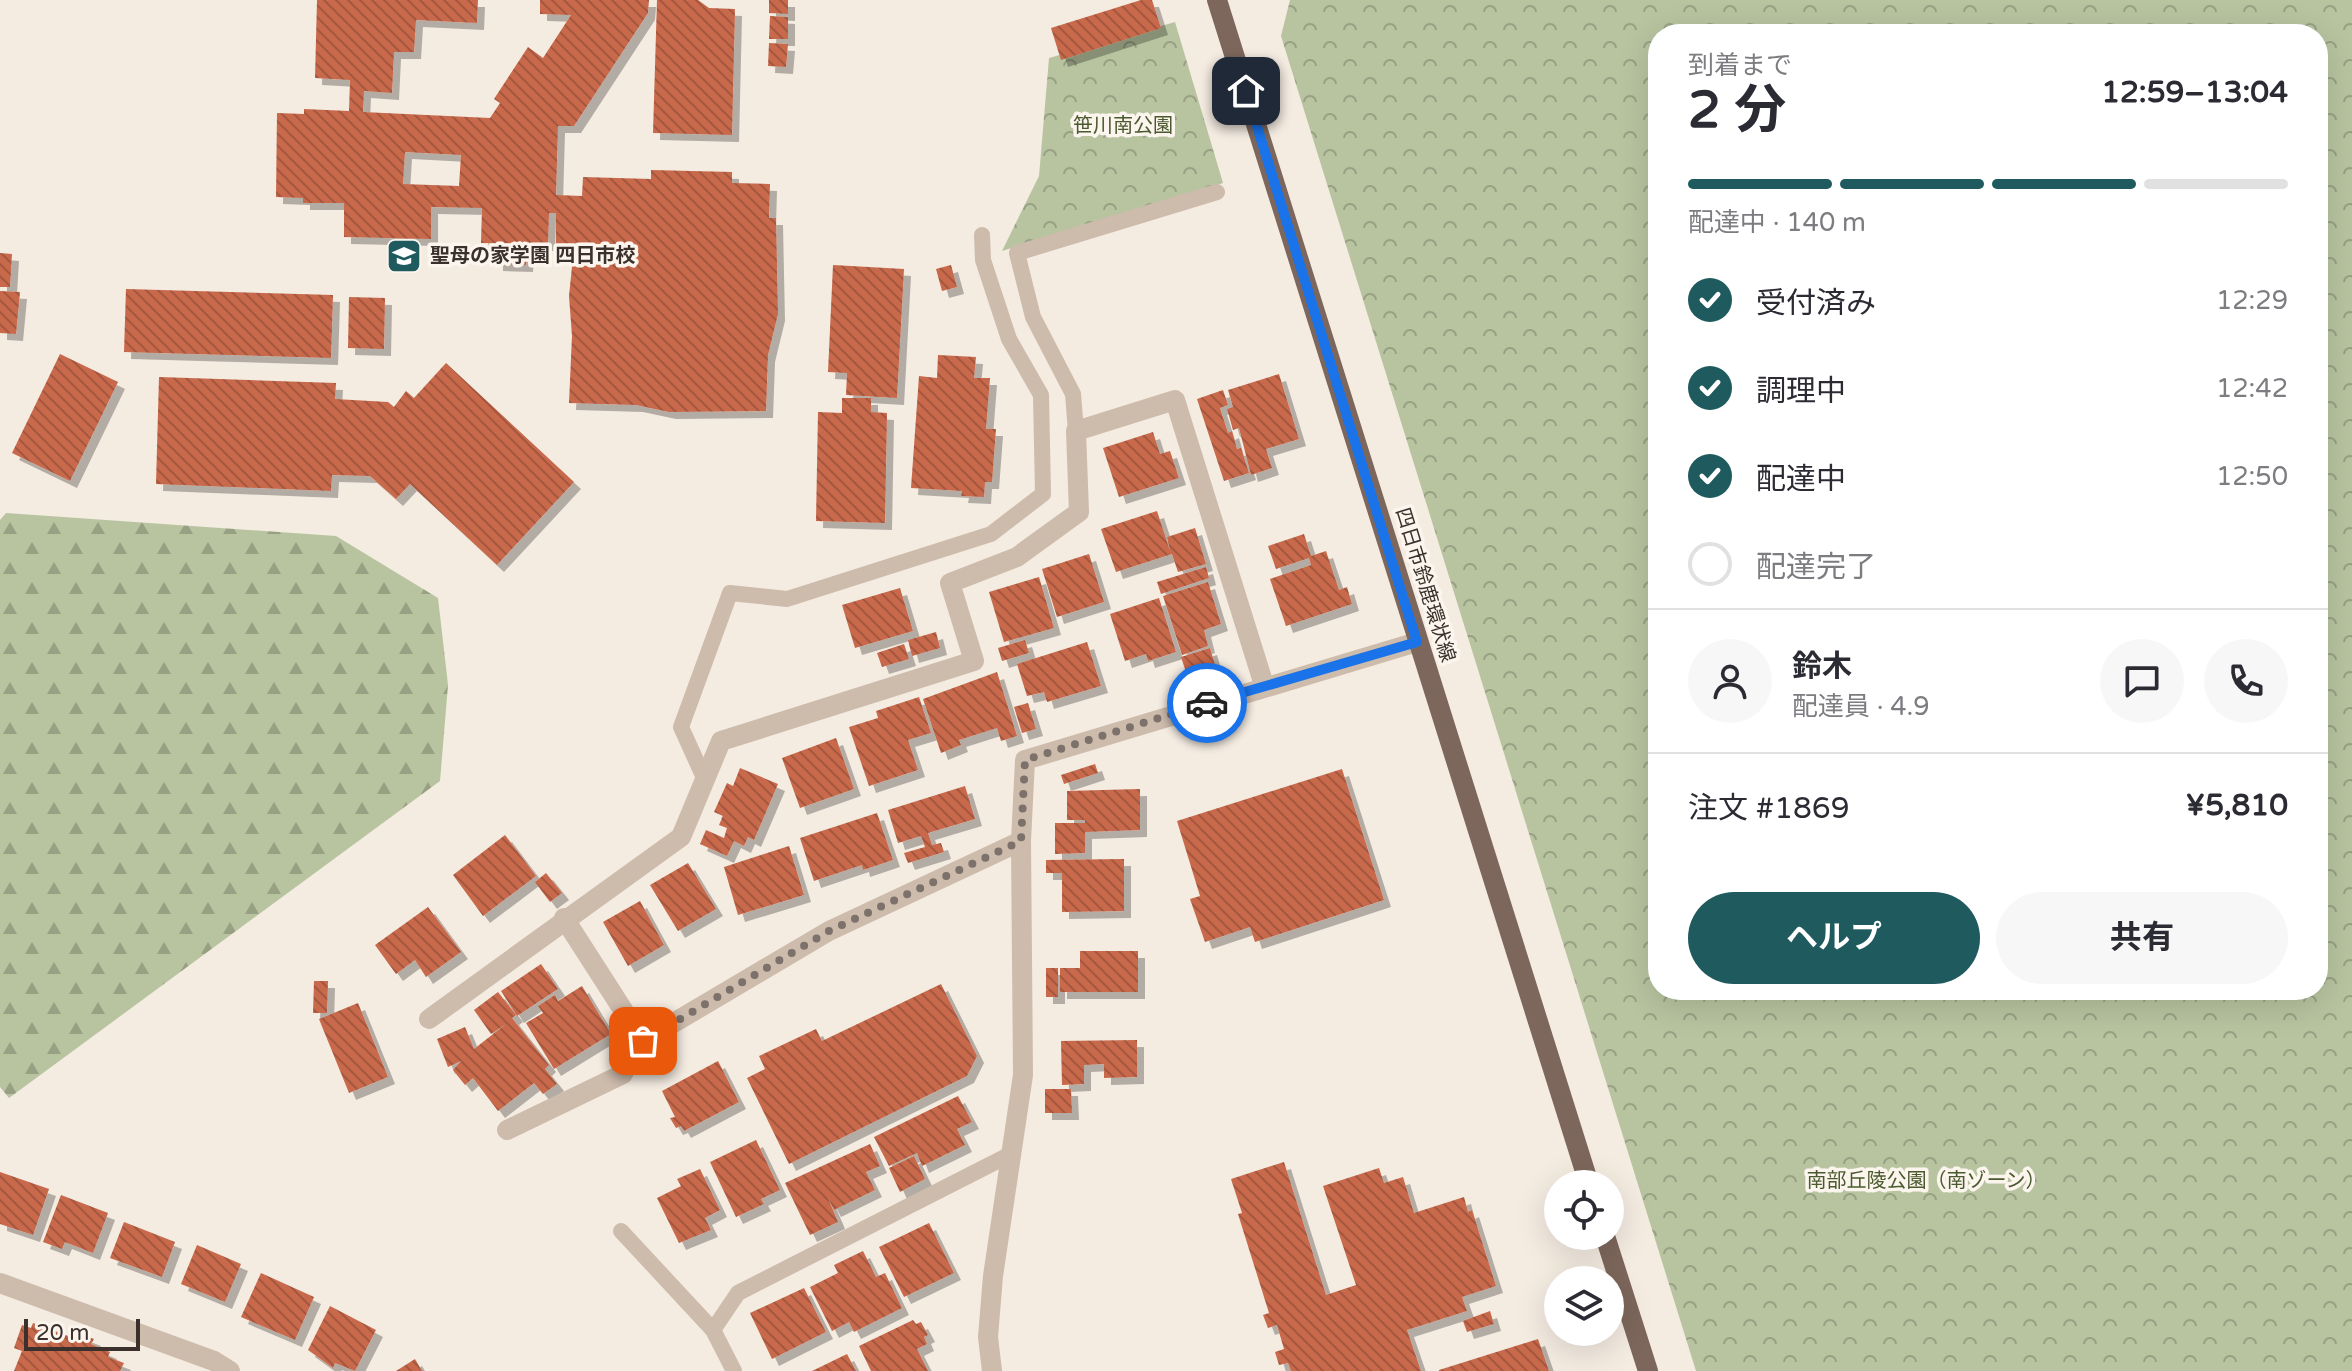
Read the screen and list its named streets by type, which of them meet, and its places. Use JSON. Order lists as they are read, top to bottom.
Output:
{
  "streets": {
    "main road": ["四日市鈴鹿環状線"]
  },
  "parks": ["笹川南公園", "南部丘陵公園（南ゾーン）"],
  "places": {
    "school or university": ["聖母の家学園 四日市校"]
  },
  "scale_bar": "20 m",
  "page": {
    "heading": ["2 分", "到着まで", "12:59–13:04"],
    "panel": [
      "鈴木",
      "配達員 · 4.9",
      "注文 #1869",
      "¥5,810"
    ],
    "bar": "配達中 · 140 m",
    "list": [
      ["受付済み", "12:29"],
      ["調理中", "12:42"],
      ["配達中", "12:50"],
      "配達完了"
    ],
    "buttons": ["ヘルプ", "共有"],
    "scale": "20 m"
  }
}
